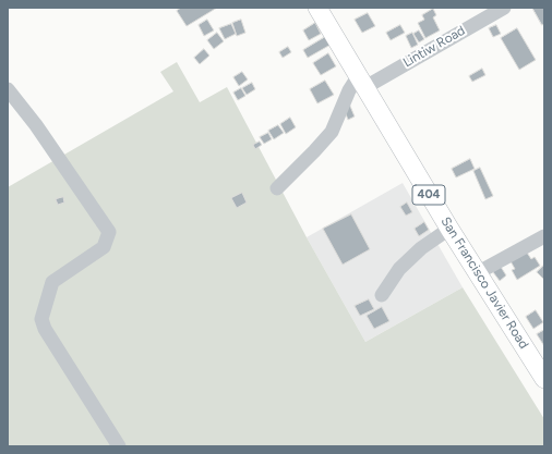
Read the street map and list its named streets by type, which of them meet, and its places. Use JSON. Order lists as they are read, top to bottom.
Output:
{
  "streets": {
    "main road": ["404", "San Francisco Javier Road"],
    "street": ["Lintiw Road"]
  },
  "crossings": [
    ["Lintiw Road", "San Francisco Javier Road"]
  ]
}
